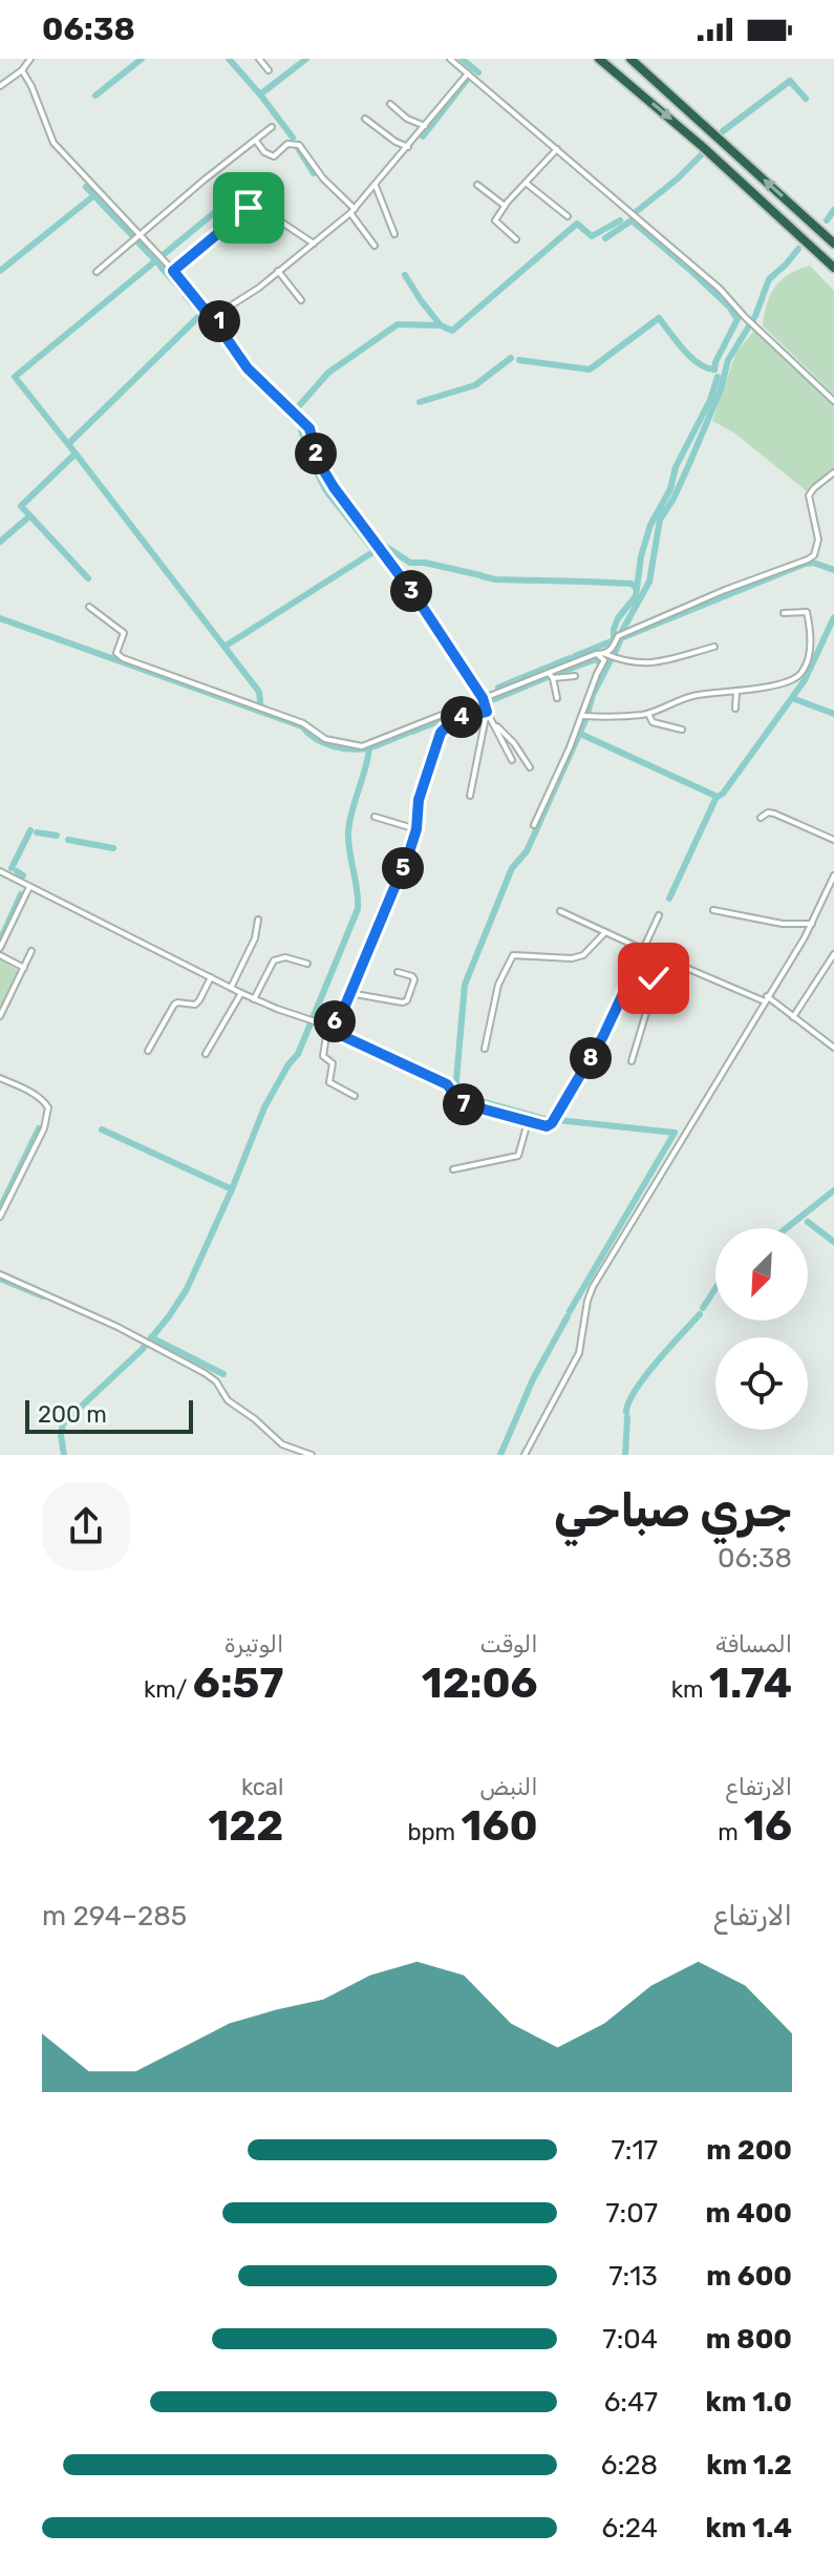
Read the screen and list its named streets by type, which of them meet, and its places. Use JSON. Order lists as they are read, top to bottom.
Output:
{
  "scale_bar": "200 m",
  "north": "bottom left",
  "page": {
    "status": "06:38",
    "pins": [
      "1",
      "2",
      "3",
      "4",
      "5",
      "6",
      "8",
      "7"
    ],
    "scale": "200 m",
    "heading": ["جري صباحي", "06:38"],
    "stats": [
      ["المسافة", "1.74 km"],
      ["الوقت", "12:06"],
      ["الوتيرة", "6:57 /km"],
      ["الارتفاع", "16 m"],
      ["النبض", "160 bpm"],
      ["kcal", "122"]
    ],
    "chart": ["الارتفاع", "285–294 m"],
    "list": [
      {
        "name": "200 m",
        "note": "7:17"
      },
      {
        "name": "400 m",
        "note": "7:07"
      },
      {
        "name": "600 m",
        "note": "7:13"
      },
      {
        "name": "800 m",
        "note": "7:04"
      },
      {
        "name": "1.0 km",
        "note": "6:47"
      },
      {
        "name": "1.2 km",
        "note": "6:28"
      },
      {
        "name": "1.4 km",
        "note": "6:24"
      }
    ]
  }
}
